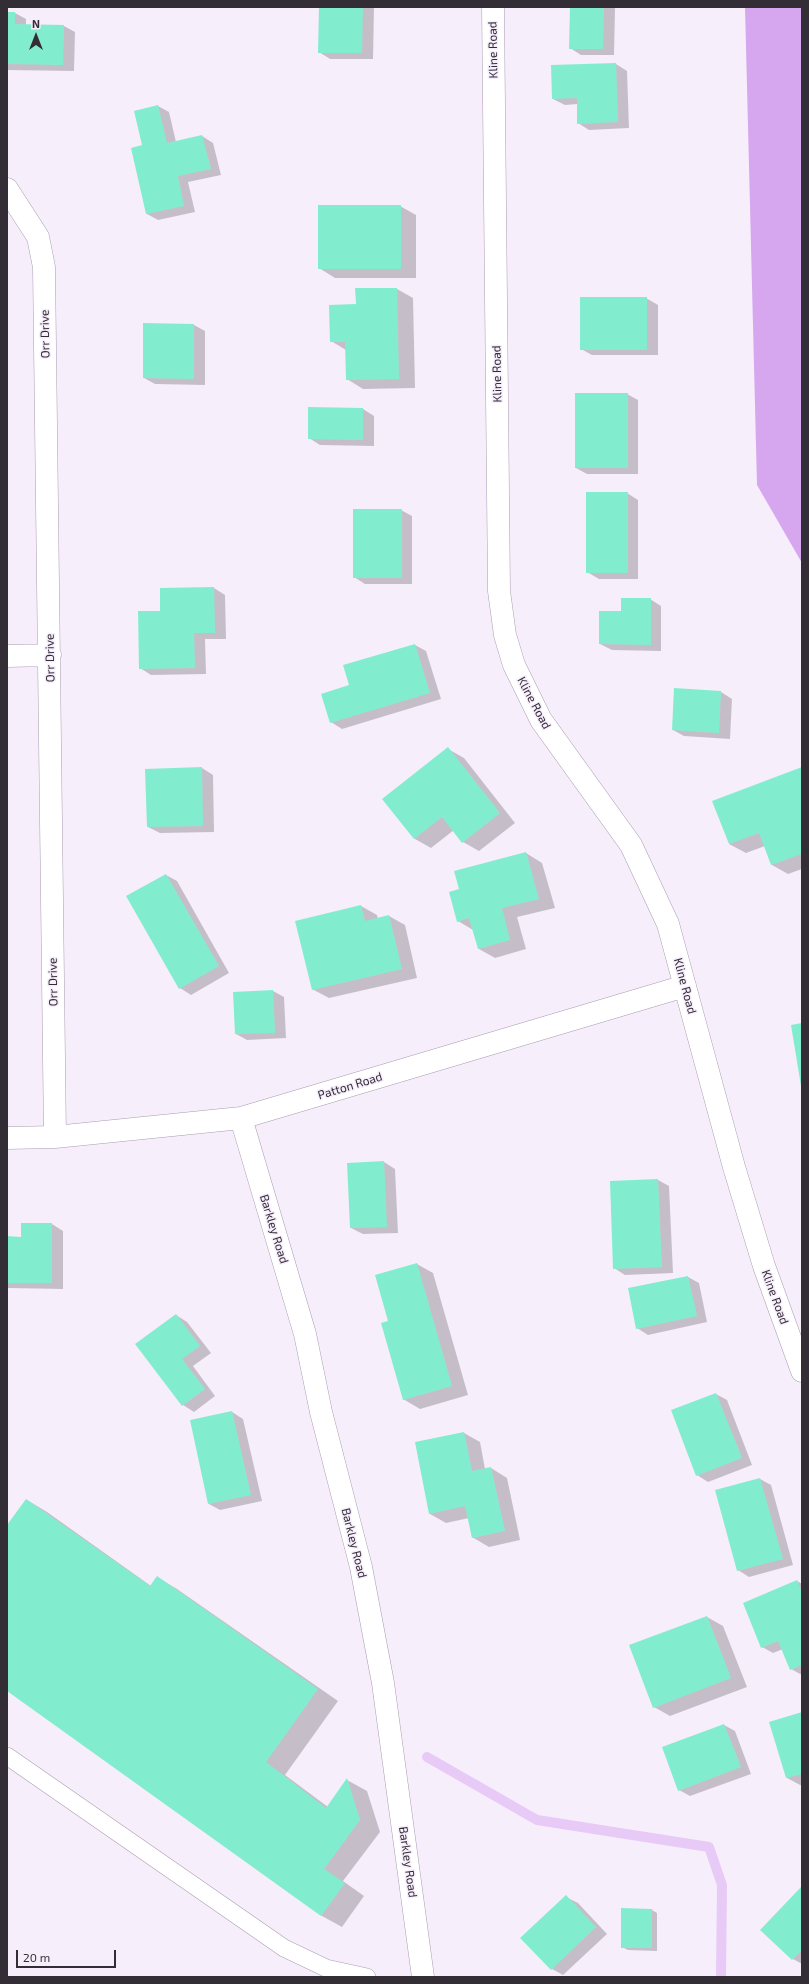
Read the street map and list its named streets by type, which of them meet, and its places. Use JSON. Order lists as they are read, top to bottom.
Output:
{
  "streets": {
    "street": [
      "Kline Road",
      "Orr Drive",
      "Patton Road",
      "Barkley Road"
    ]
  },
  "crossings": [
    ["Kline Road", "Patton Road"],
    ["Orr Drive", "Patton Road"],
    ["Patton Road", "Barkley Road"]
  ],
  "scale_bar": "20 m",
  "north": "top"
}
